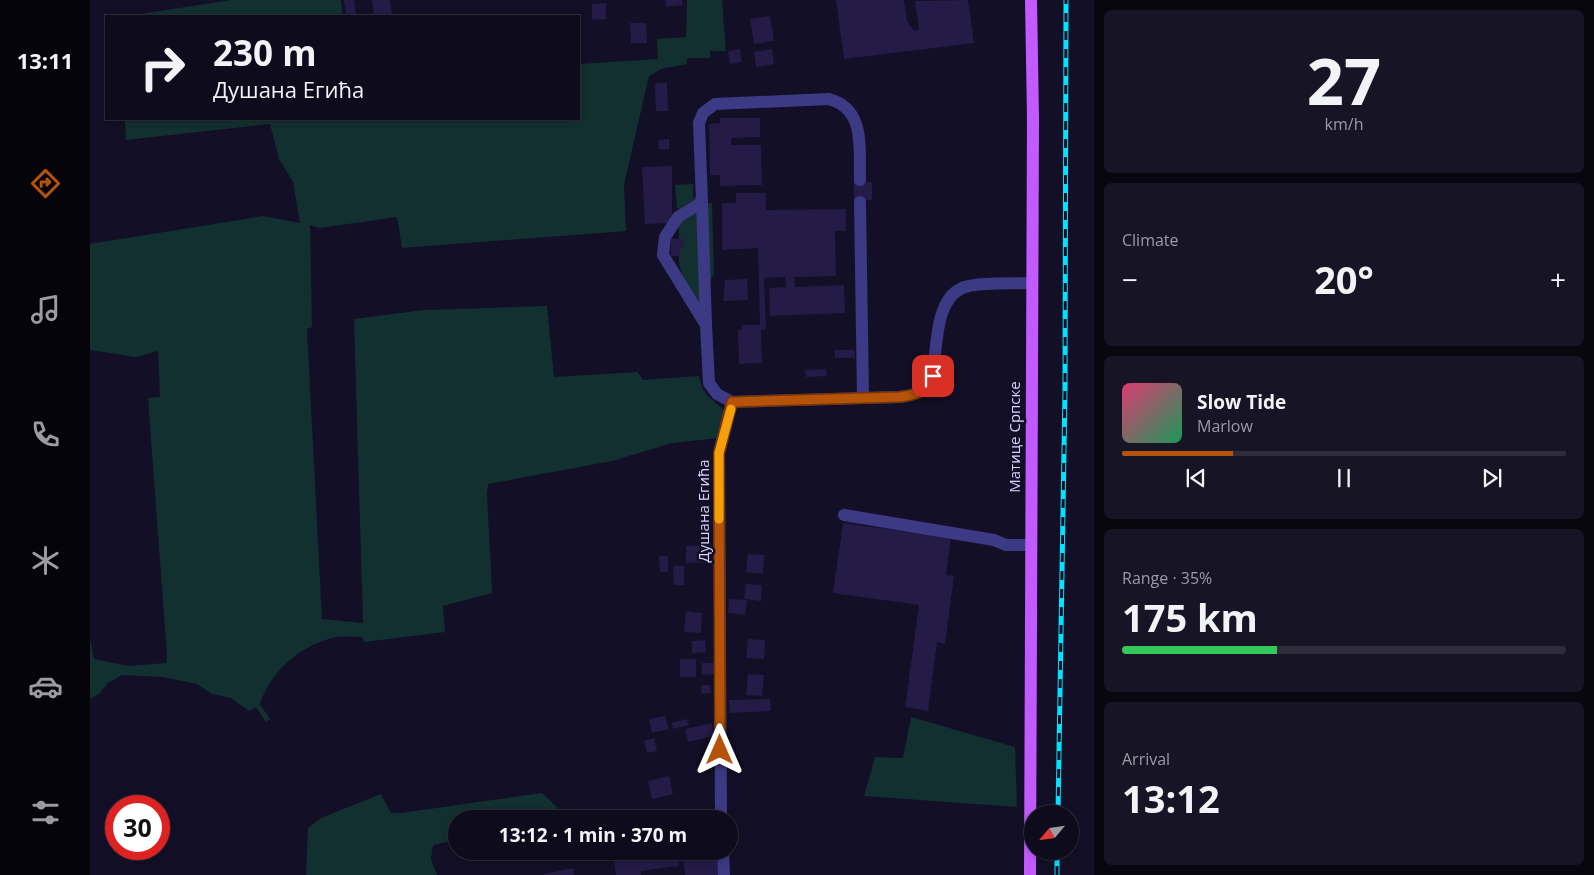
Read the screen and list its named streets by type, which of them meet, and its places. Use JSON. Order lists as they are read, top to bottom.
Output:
{
  "streets": {
    "main road": ["Матице Српске"],
    "street": ["Душана Егића"]
  },
  "north": "bottom left",
  "page": {
    "tabs": "13:11",
    "tile": [
      ["27", "km/h"],
      "Climate",
      ["Range · 35%", "175 km"],
      ["Arrival", "13:12"]
    ],
    "turn": ["230 m", "Душана Егића"],
    "heat": ["−", "20°", "+"],
    "song": ["Slow Tide", "Marlow"],
    "limit": "30",
    "trip": "13:12 · 1 min · 370 m"
  }
}
